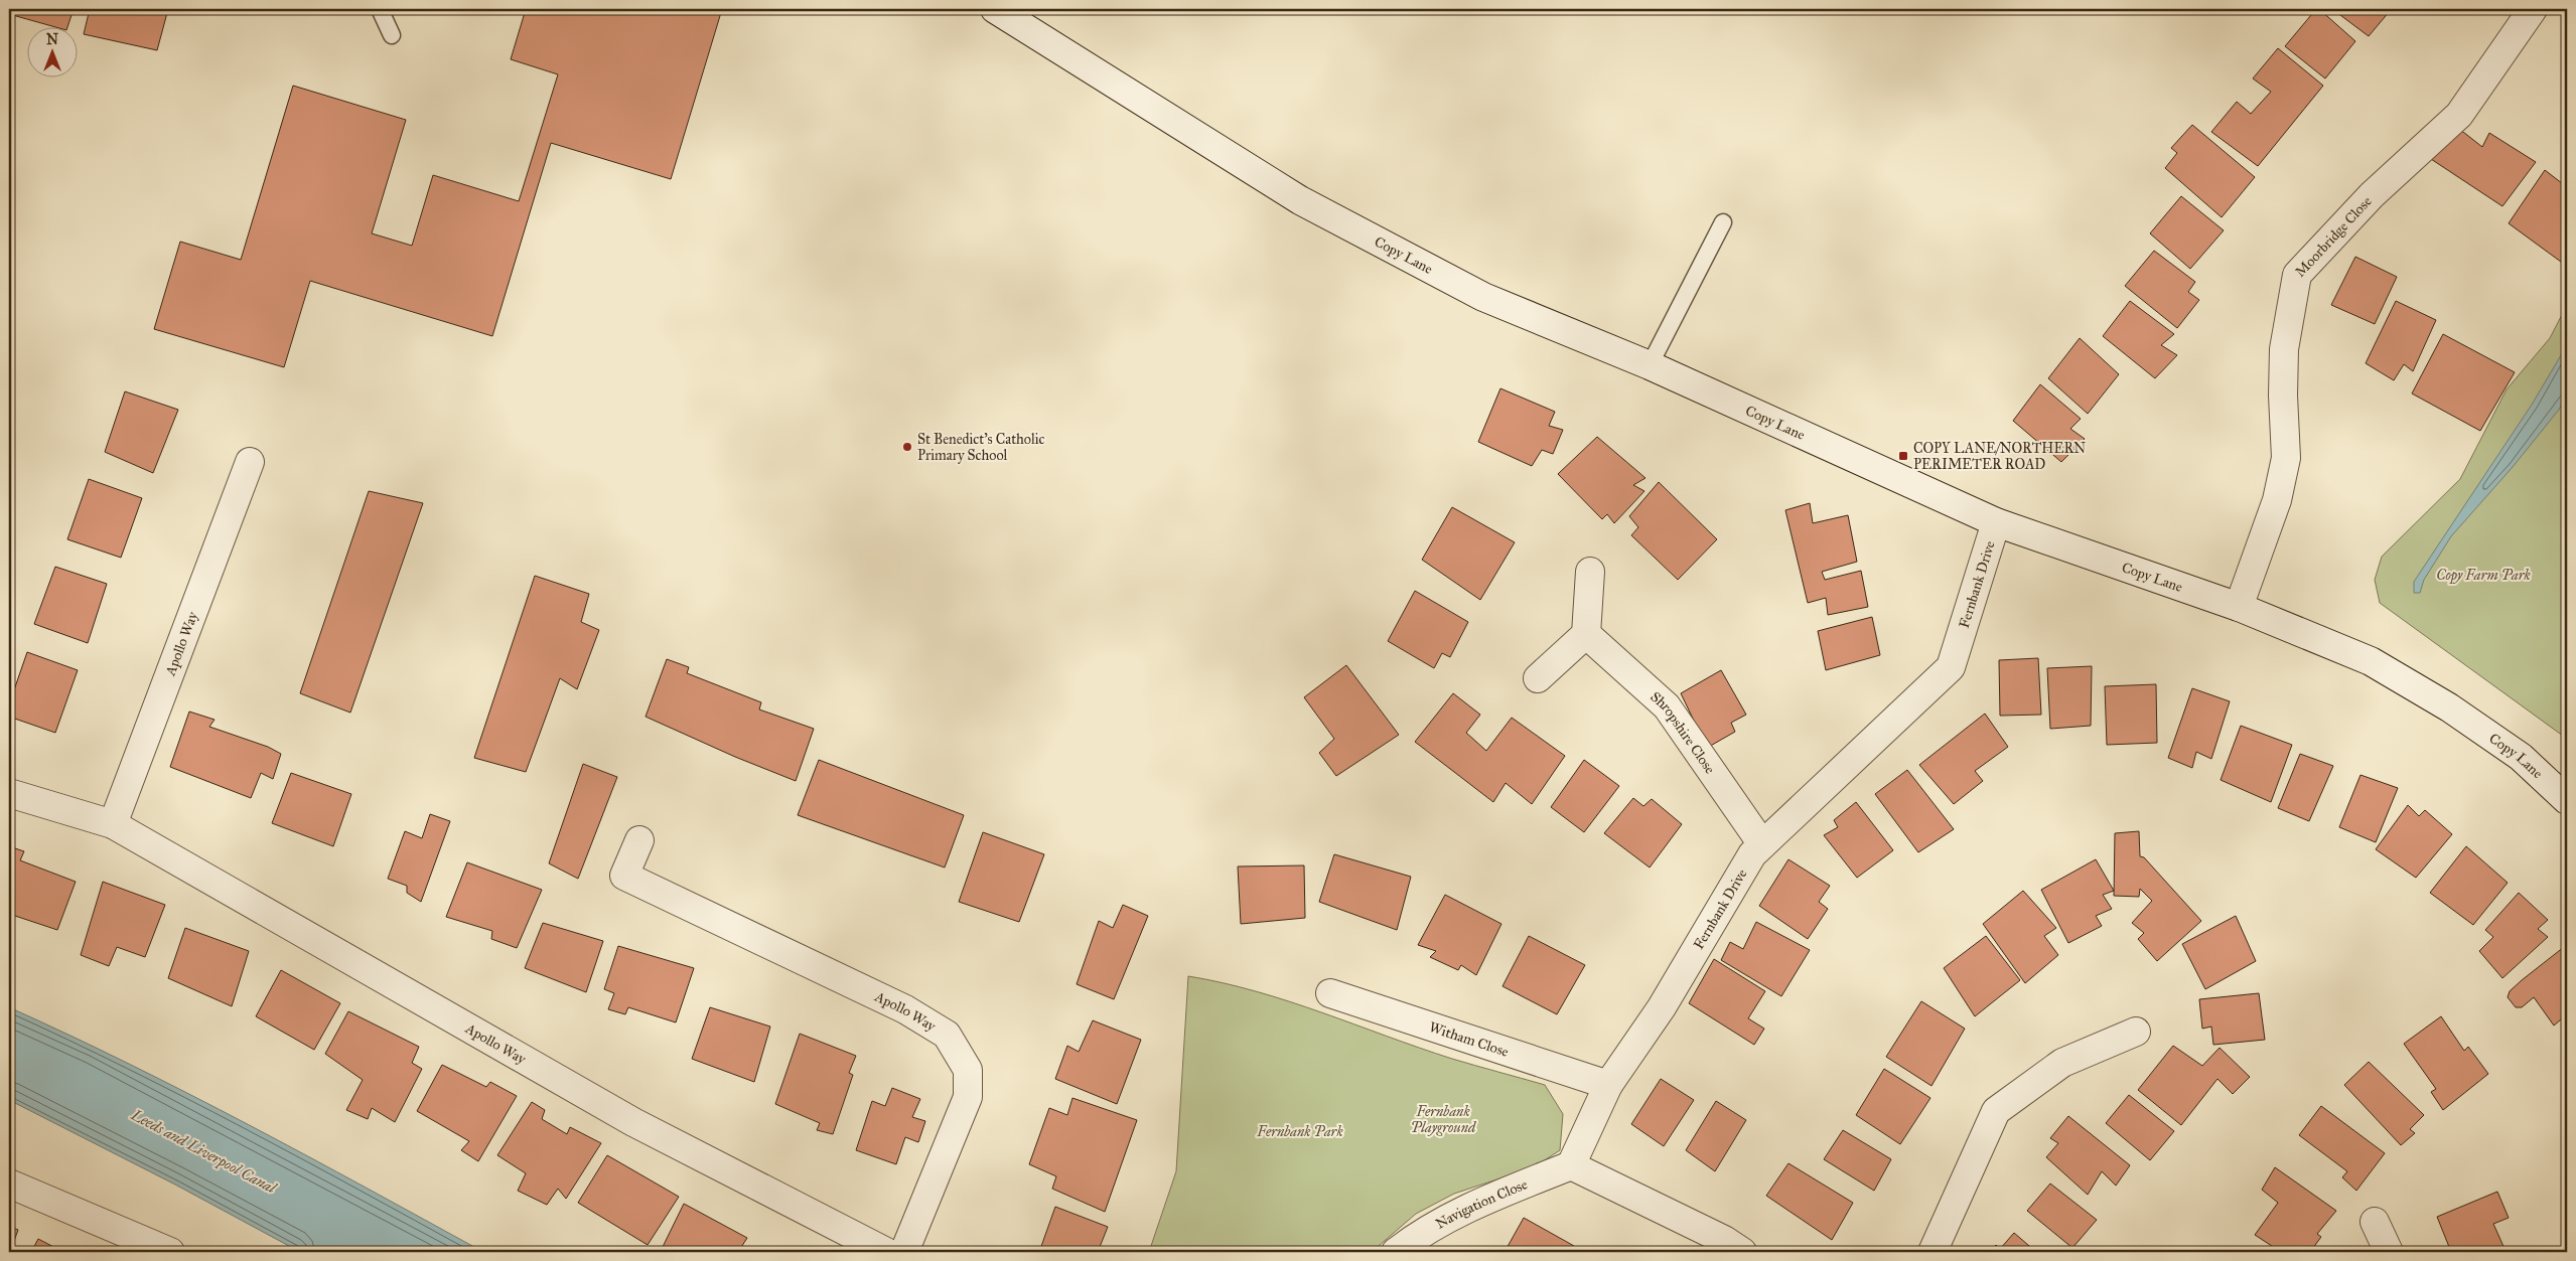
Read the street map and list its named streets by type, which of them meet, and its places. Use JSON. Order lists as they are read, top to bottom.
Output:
{
  "streets": {
    "street": [
      "Moorbridge Close",
      "Copy Lane",
      "Fernbank Drive",
      "Apollo Way",
      "Shropshire Close",
      "Witham Close",
      "Navigation Close"
    ]
  },
  "crossings": [
    ["Moorbridge Close", "Copy Lane"],
    ["Copy Lane", "Fernbank Drive"],
    ["Fernbank Drive", "Shropshire Close"],
    ["Fernbank Drive", "Witham Close"],
    ["Fernbank Drive", "Navigation Close"]
  ],
  "water": ["Leeds and Liverpool Canal"],
  "parks": ["Copy Farm Park", "Fernbank Playground", "Fernbank Park"],
  "places": {
    "other": ["St Benedict's Catholic Primary School"],
    "transit": ["COPY LANE/NORTHERN PERIMETER ROAD"]
  },
  "north": "top"
}
